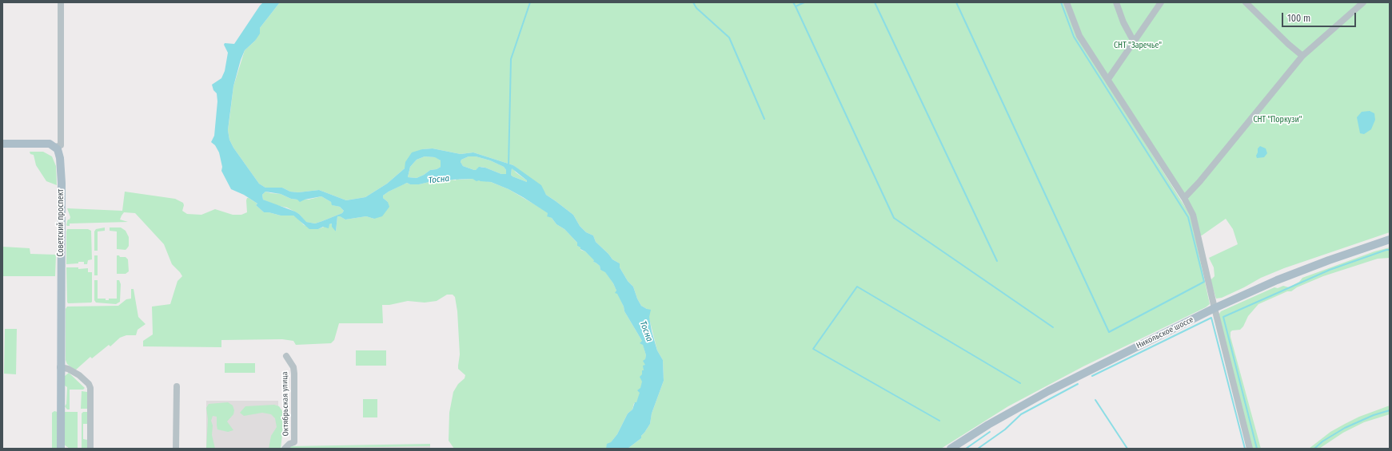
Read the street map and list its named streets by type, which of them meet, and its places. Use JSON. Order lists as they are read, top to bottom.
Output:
{
  "streets": {
    "main road": ["Советский проспект", "Никольское шоссе"],
    "street": ["Октябрьская улица"]
  },
  "water": ["Тосна"],
  "parks": ["СНТ \"Заречье\"", "СНТ \"Поркузи\""],
  "scale_bar": "100 m"
}
